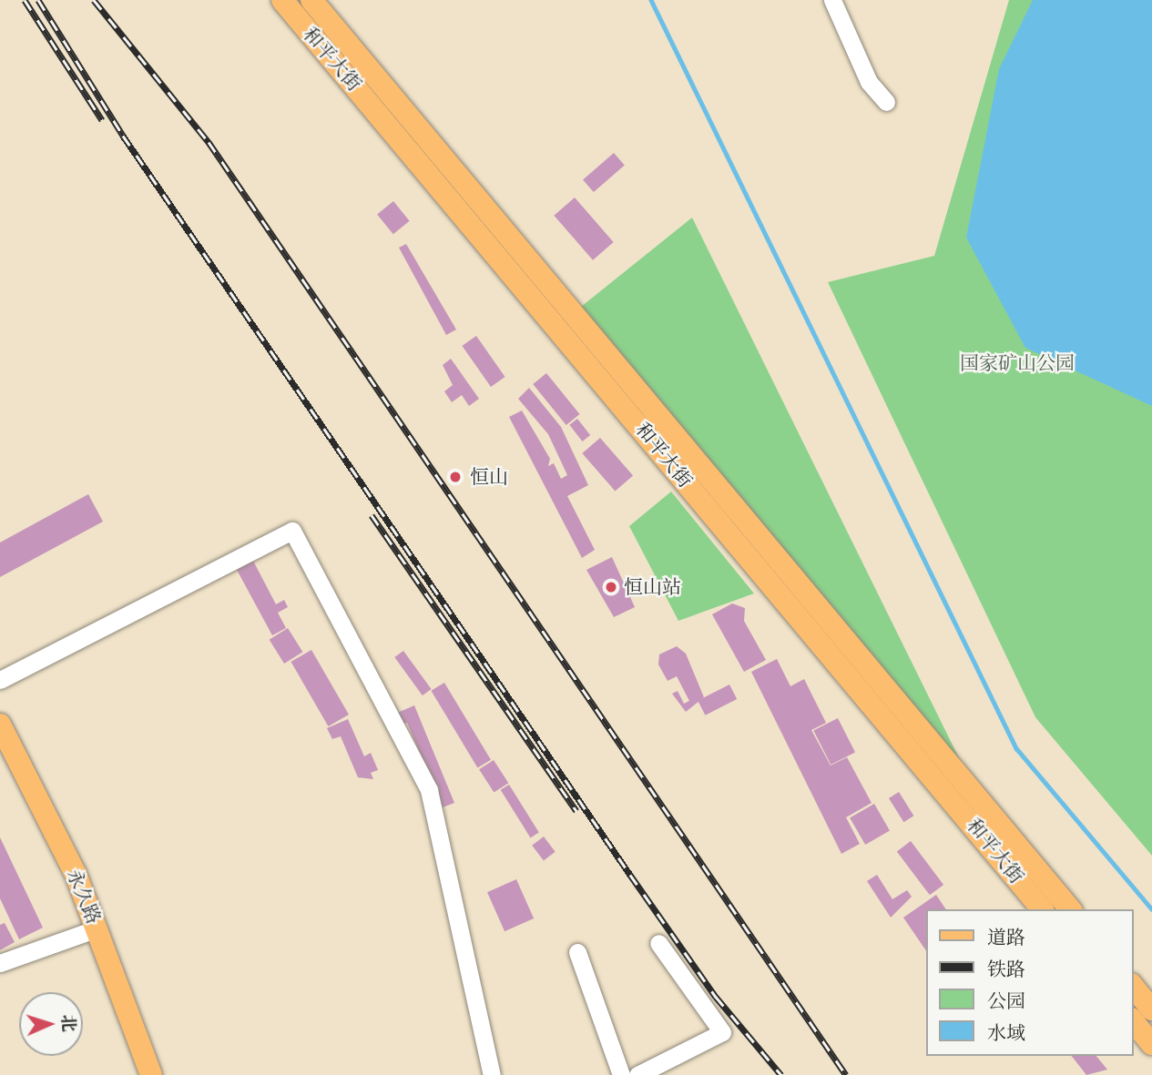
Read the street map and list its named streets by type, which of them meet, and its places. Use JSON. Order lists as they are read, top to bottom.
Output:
{
  "streets": {
    "main road": ["和平大街", "永久路"]
  },
  "parks": ["国家矿山公园"],
  "places": ["恒山", "恒山站"],
  "legend": [
    "道路",
    "铁路",
    "公园",
    "水域"
  ],
  "north": "right"
}
